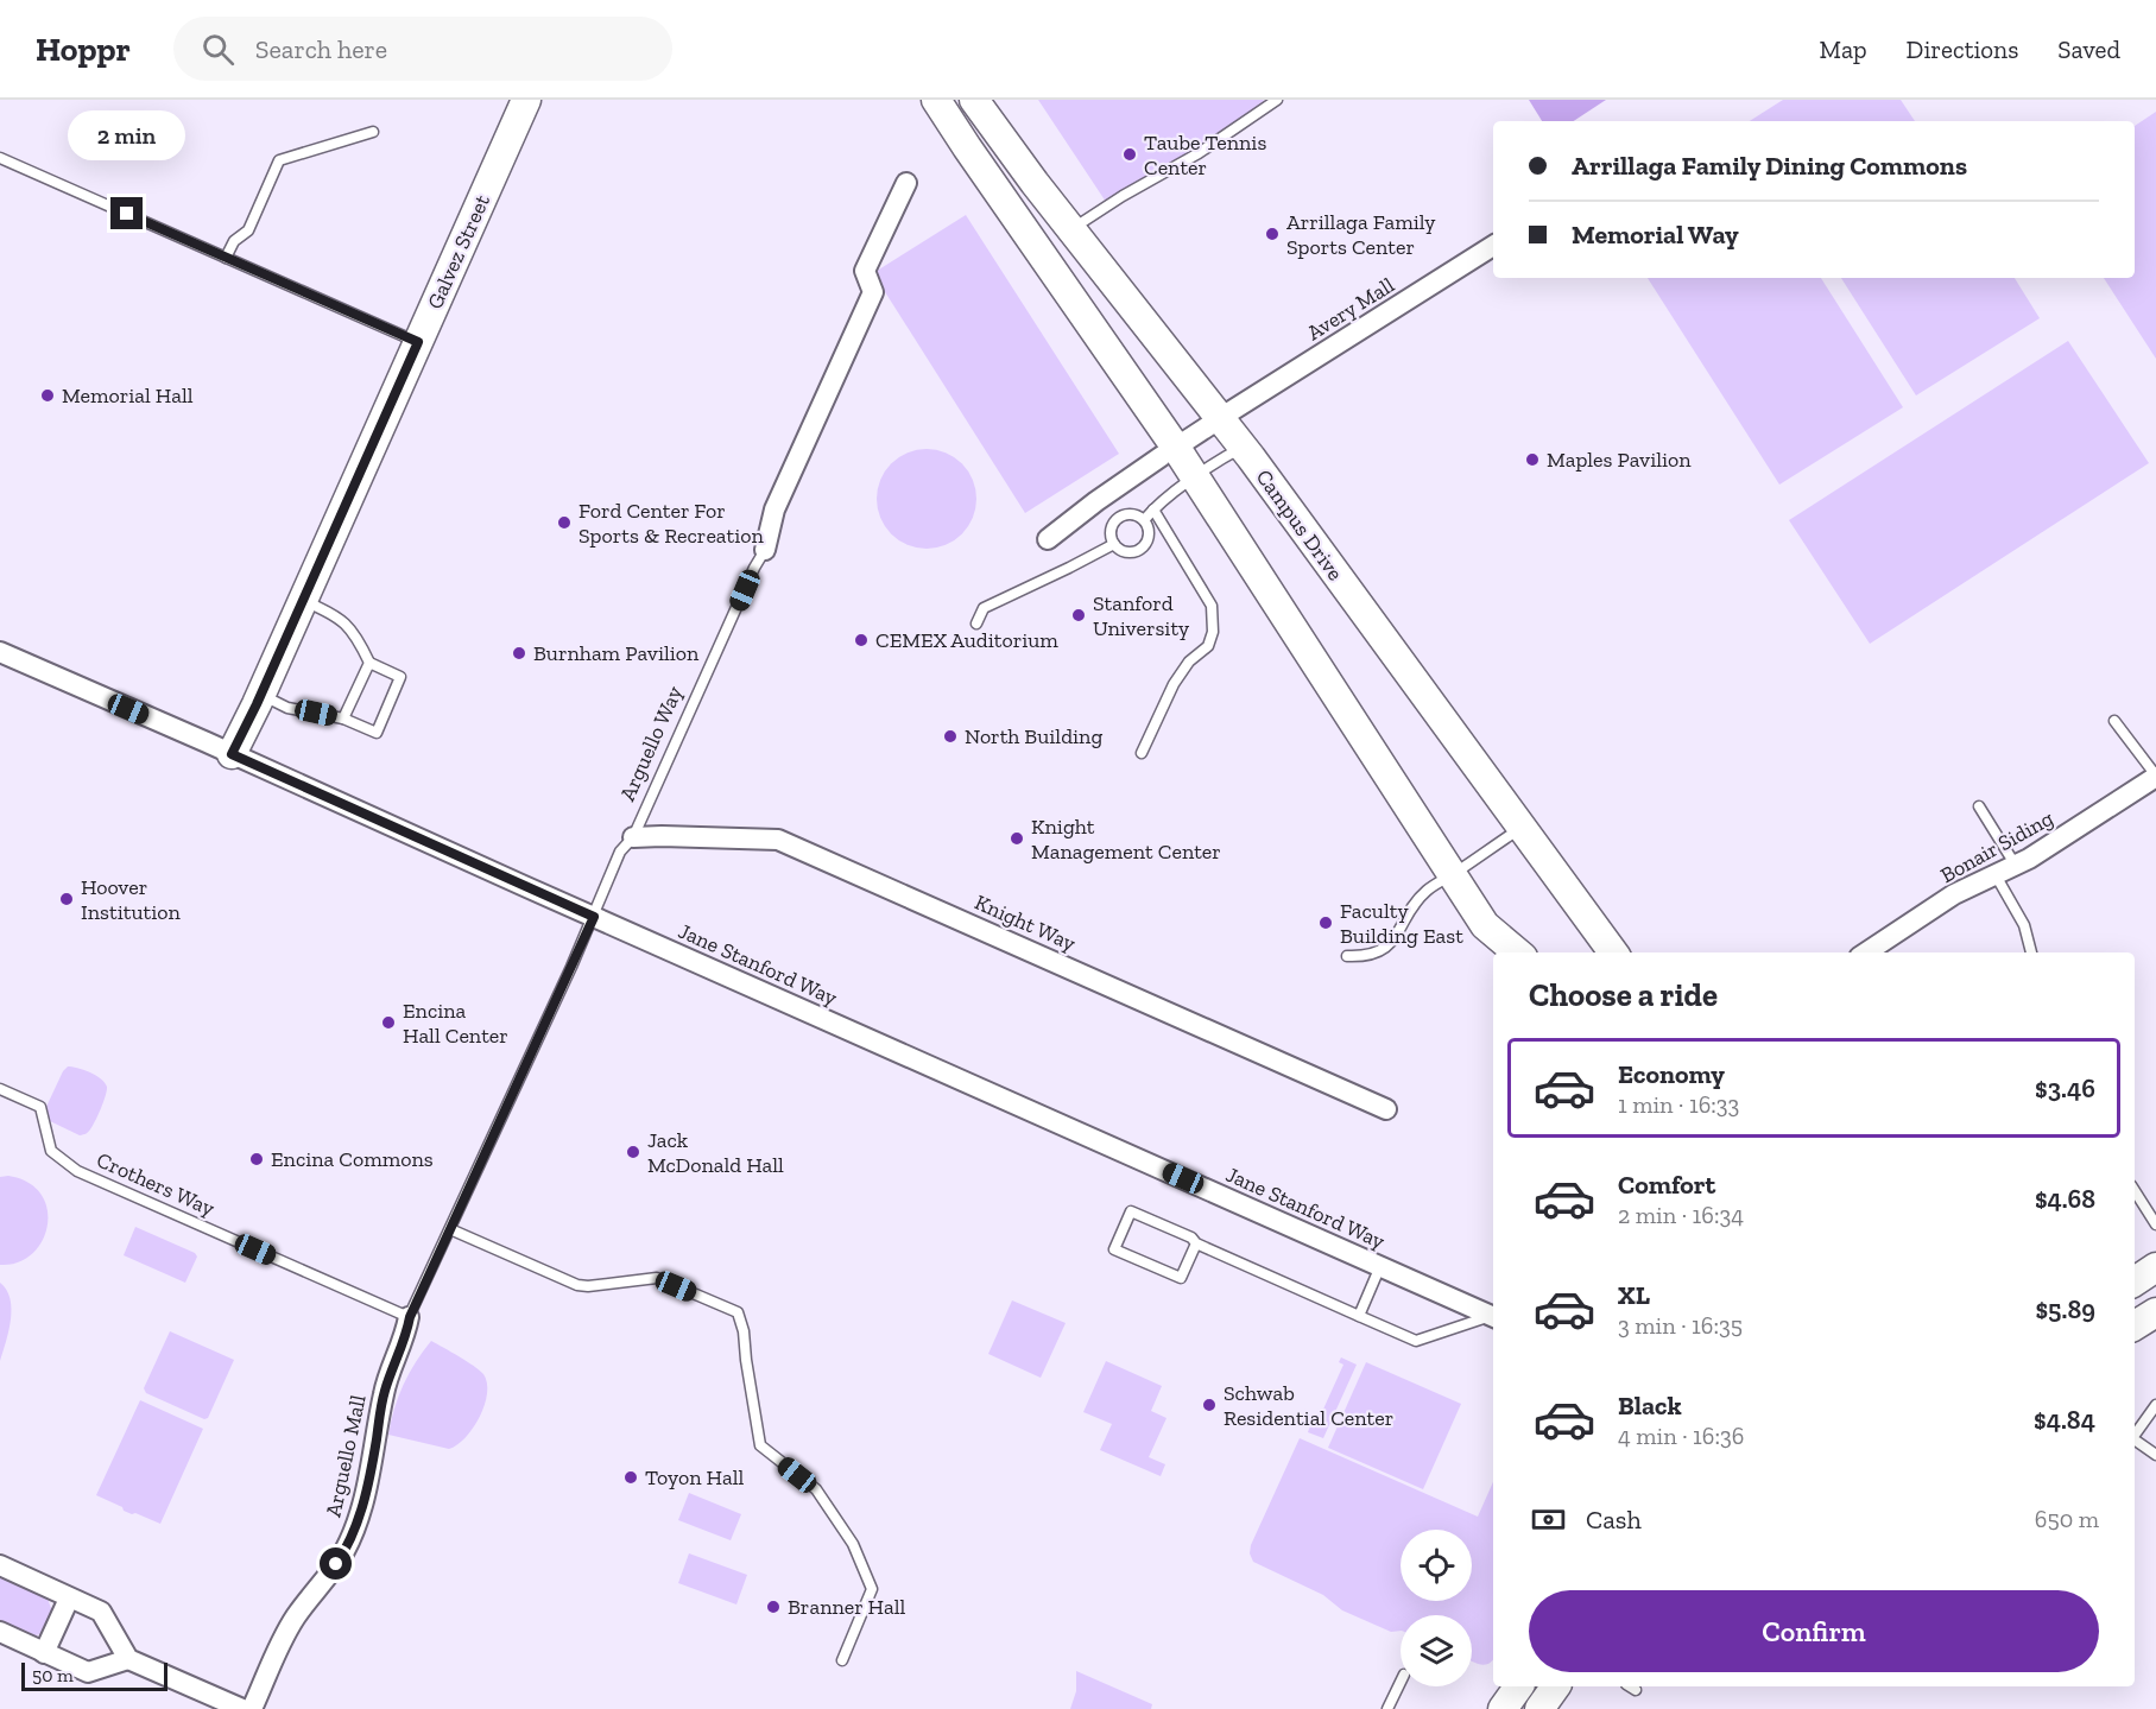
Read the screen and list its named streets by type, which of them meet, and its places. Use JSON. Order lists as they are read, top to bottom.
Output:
{
  "streets": {
    "street": [
      "Galvez Street",
      "Avery Mall",
      "Campus Drive",
      "Arguello Way",
      "Bonair Siding",
      "Knight Way",
      "Jane Stanford Way",
      "Arguello Mall"
    ],
    "lane": ["Crothers Way"]
  },
  "crossings": [
    ["Galvez Street", "Jane Stanford Way"],
    ["Arguello Way", "Knight Way"],
    ["Arguello Way", "Jane Stanford Way"],
    ["Arguello Way", "Crothers Way"],
    ["Arguello Way", "Arguello Mall"],
    ["Crothers Way", "Arguello Mall"]
  ],
  "places": [
    "Taube Tennis Center",
    "Arrillaga Family Sports Center",
    "Memorial Hall",
    "Maples Pavilion",
    "Ford Center For Sports & Recreation",
    "Stanford University",
    "CEMEX Auditorium",
    "Burnham Pavilion",
    "North Building",
    "Knight Management Center",
    "Hoover Institution",
    "Faculty Building East",
    "Encina Hall Center",
    "Jack McDonald Hall",
    "Encina Commons",
    "Schwab Residential Center",
    "Toyon Hall",
    "Branner Hall"
  ],
  "scale_bar": "50 m",
  "page": {
    "header": "Hoppr",
    "search": "Search here",
    "nav": ["Map", "Directions", "Saved"],
    "bubble": "2 min",
    "banner": ["Arrillaga Family Dining Commons", "Memorial Way"],
    "heading": "Choose a ride",
    "list": [
      {
        "name": "Economy",
        "note": "1 min · 16:33",
        "value": "$3.46"
      },
      {
        "name": "Comfort",
        "note": "2 min · 16:34",
        "value": "$4.68"
      },
      {
        "name": "XL",
        "note": "3 min · 16:35",
        "value": "$5.89"
      },
      {
        "name": "Black",
        "note": "4 min · 16:36",
        "value": "$4.84"
      }
    ],
    "pay": ["Cash", "650 m"],
    "buttons": "Confirm",
    "scale": "50 m"
  }
}
